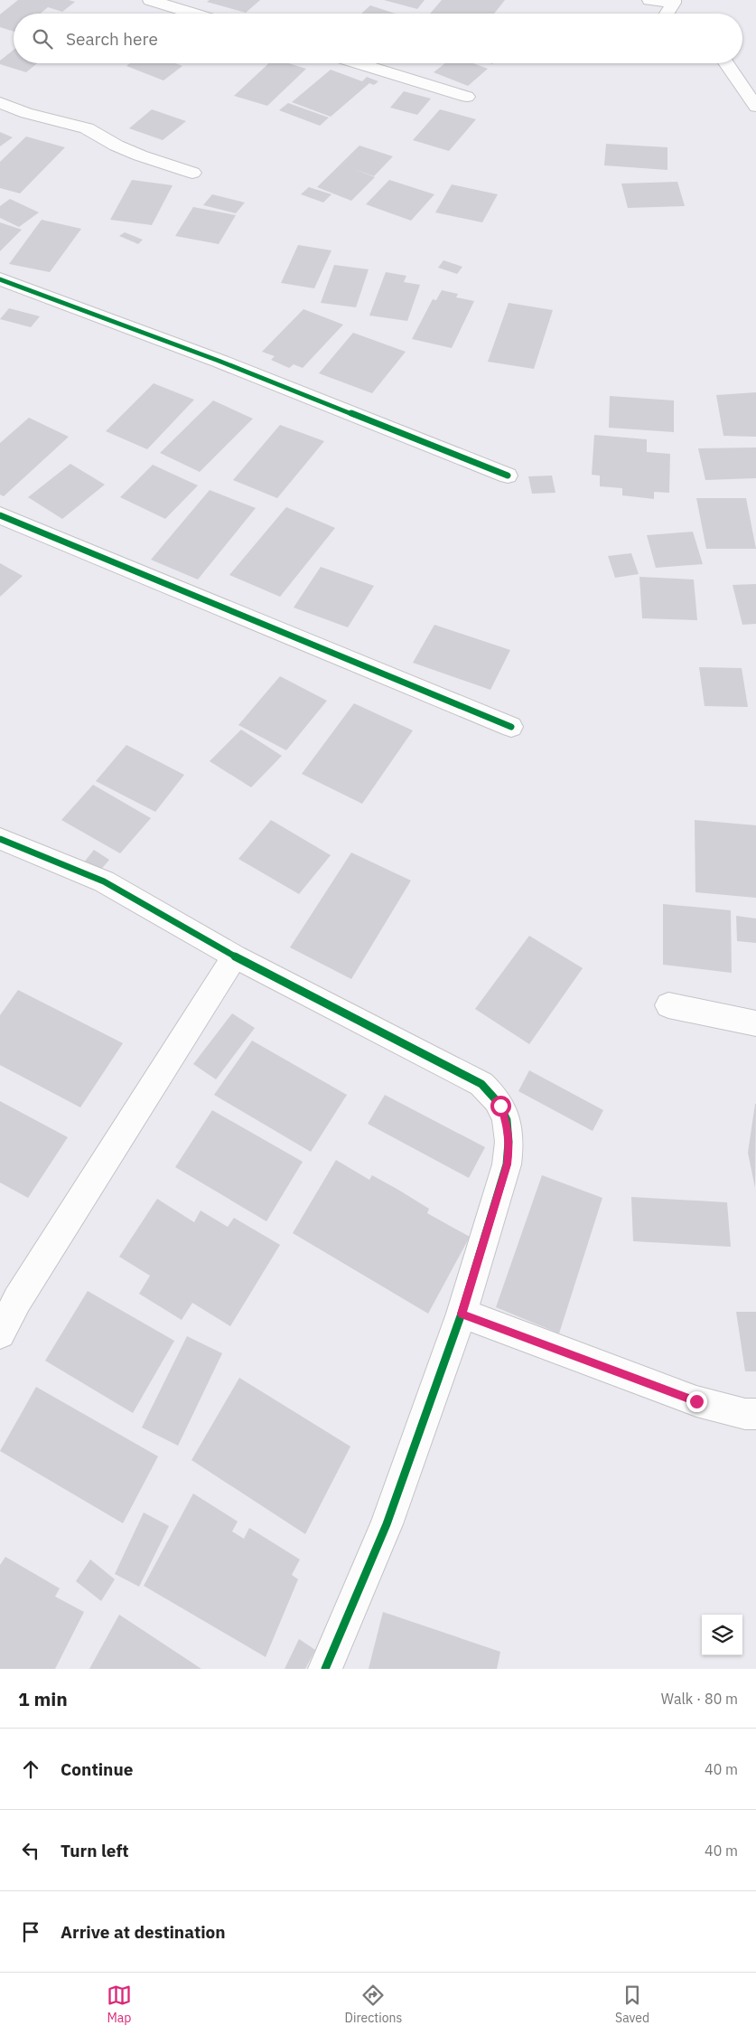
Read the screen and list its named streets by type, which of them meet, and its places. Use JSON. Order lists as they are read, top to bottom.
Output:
{
  "page": {
    "search": "Search here",
    "heading": ["1 min", "Walk · 80 m"],
    "list": [
      ["Continue", "40 m"],
      ["Turn left", "40 m"],
      "Arrive at destination"
    ],
    "nav": ["Map", "Directions", "Saved"]
  }
}
